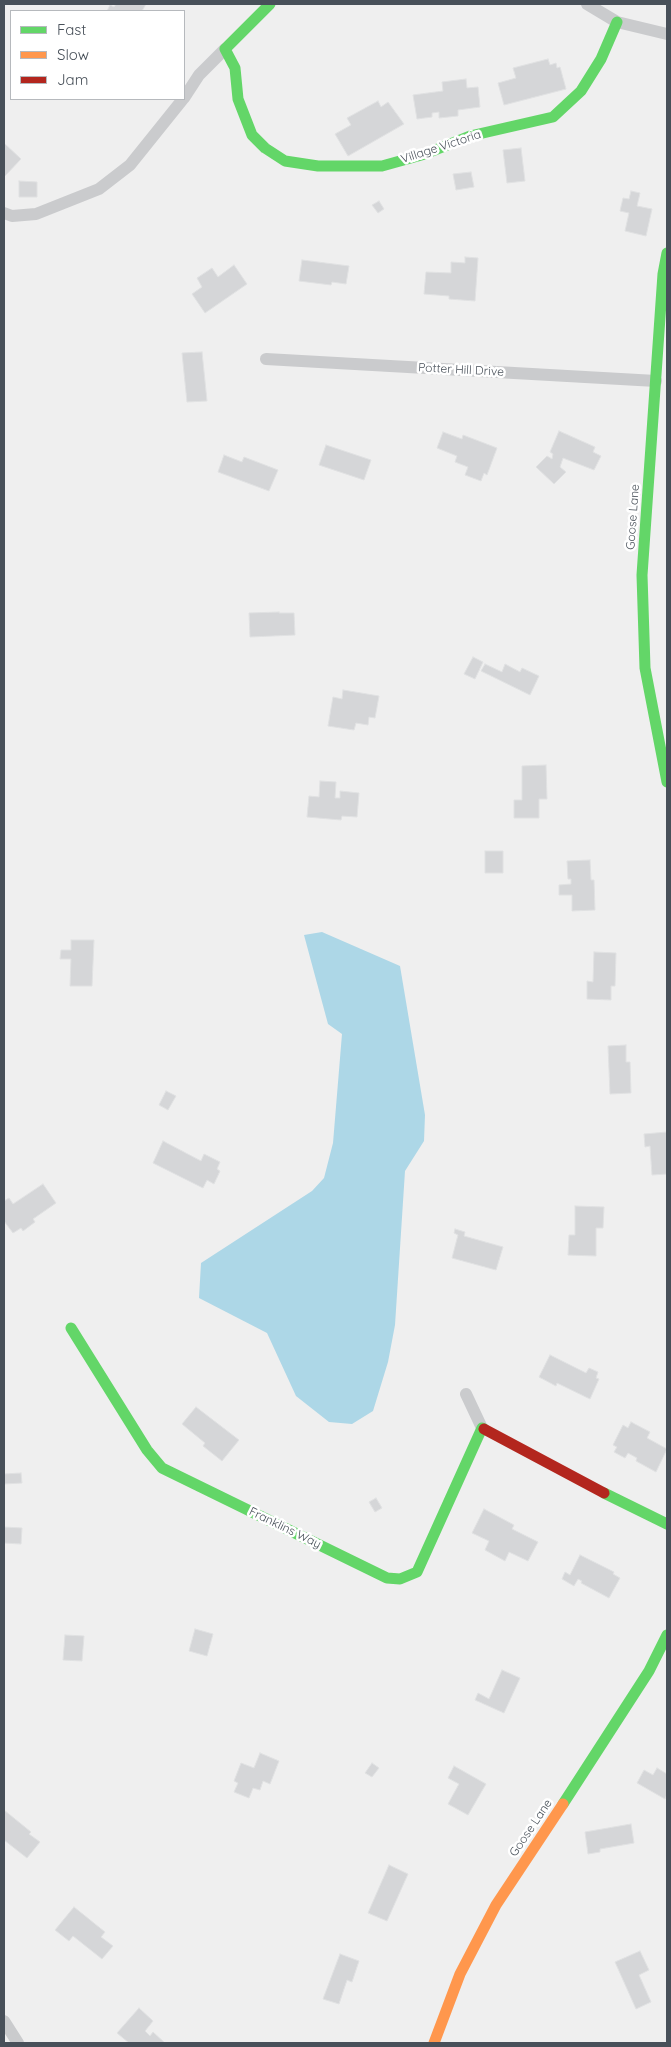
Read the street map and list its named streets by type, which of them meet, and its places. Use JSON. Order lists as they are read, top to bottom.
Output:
{
  "streets": {
    "street": [
      "Village Victoria",
      "Potter Hill Drive",
      "Goose Lane",
      "Franklins Way"
    ]
  },
  "crossings": [
    ["Potter Hill Drive", "Goose Lane"]
  ],
  "legend": ["Fast", "Slow", "Jam"]
}
